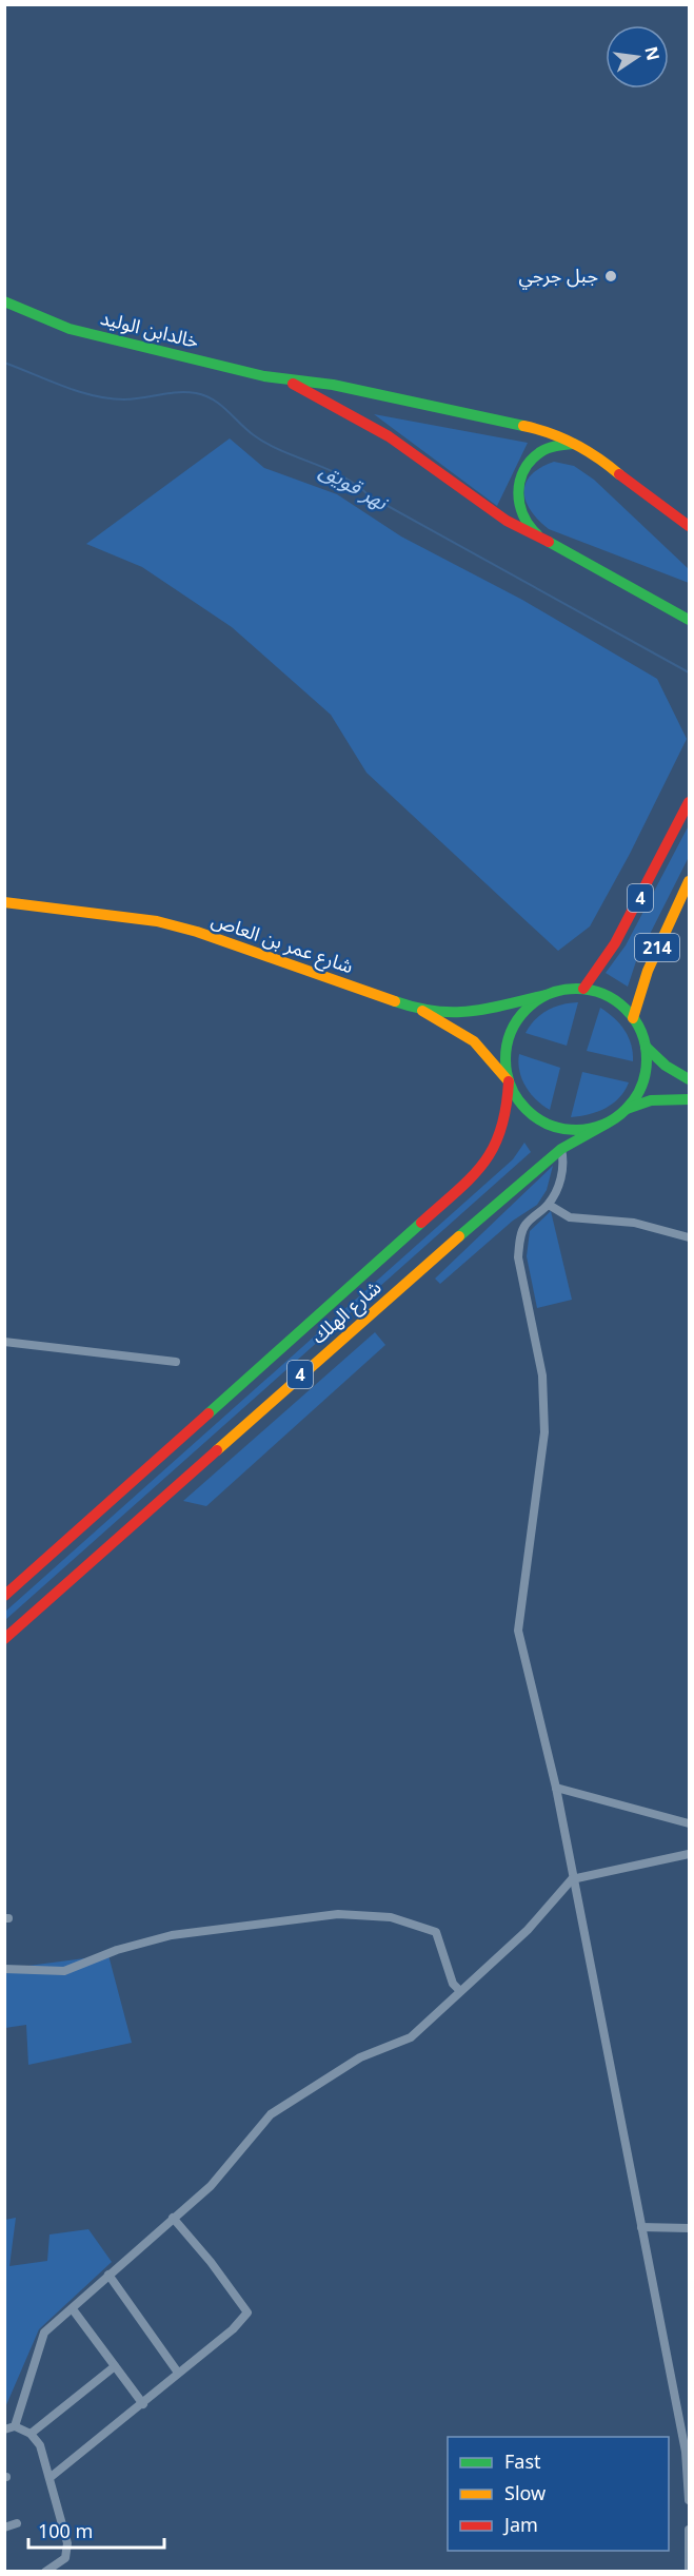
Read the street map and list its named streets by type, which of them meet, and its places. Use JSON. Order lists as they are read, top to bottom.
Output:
{
  "streets": {
    "main road": [
      "خالدابن الوليد",
      "4",
      "شارع عمر بن العاص",
      "214",
      "شارع الهلك"
    ]
  },
  "crossings": [
    ["4", "شارع عمر بن العاص"],
    ["4", "214"],
    ["4", "شارع الهلك"],
    ["شارع عمر بن العاص", "214"],
    ["شارع عمر بن العاص", "شارع الهلك"],
    ["214", "شارع الهلك"]
  ],
  "water": ["نهر قويق"],
  "places": ["جبل جرجي"],
  "legend": ["Fast", "Slow", "Jam"],
  "scale_bar": "100 m",
  "north": "right"
}
